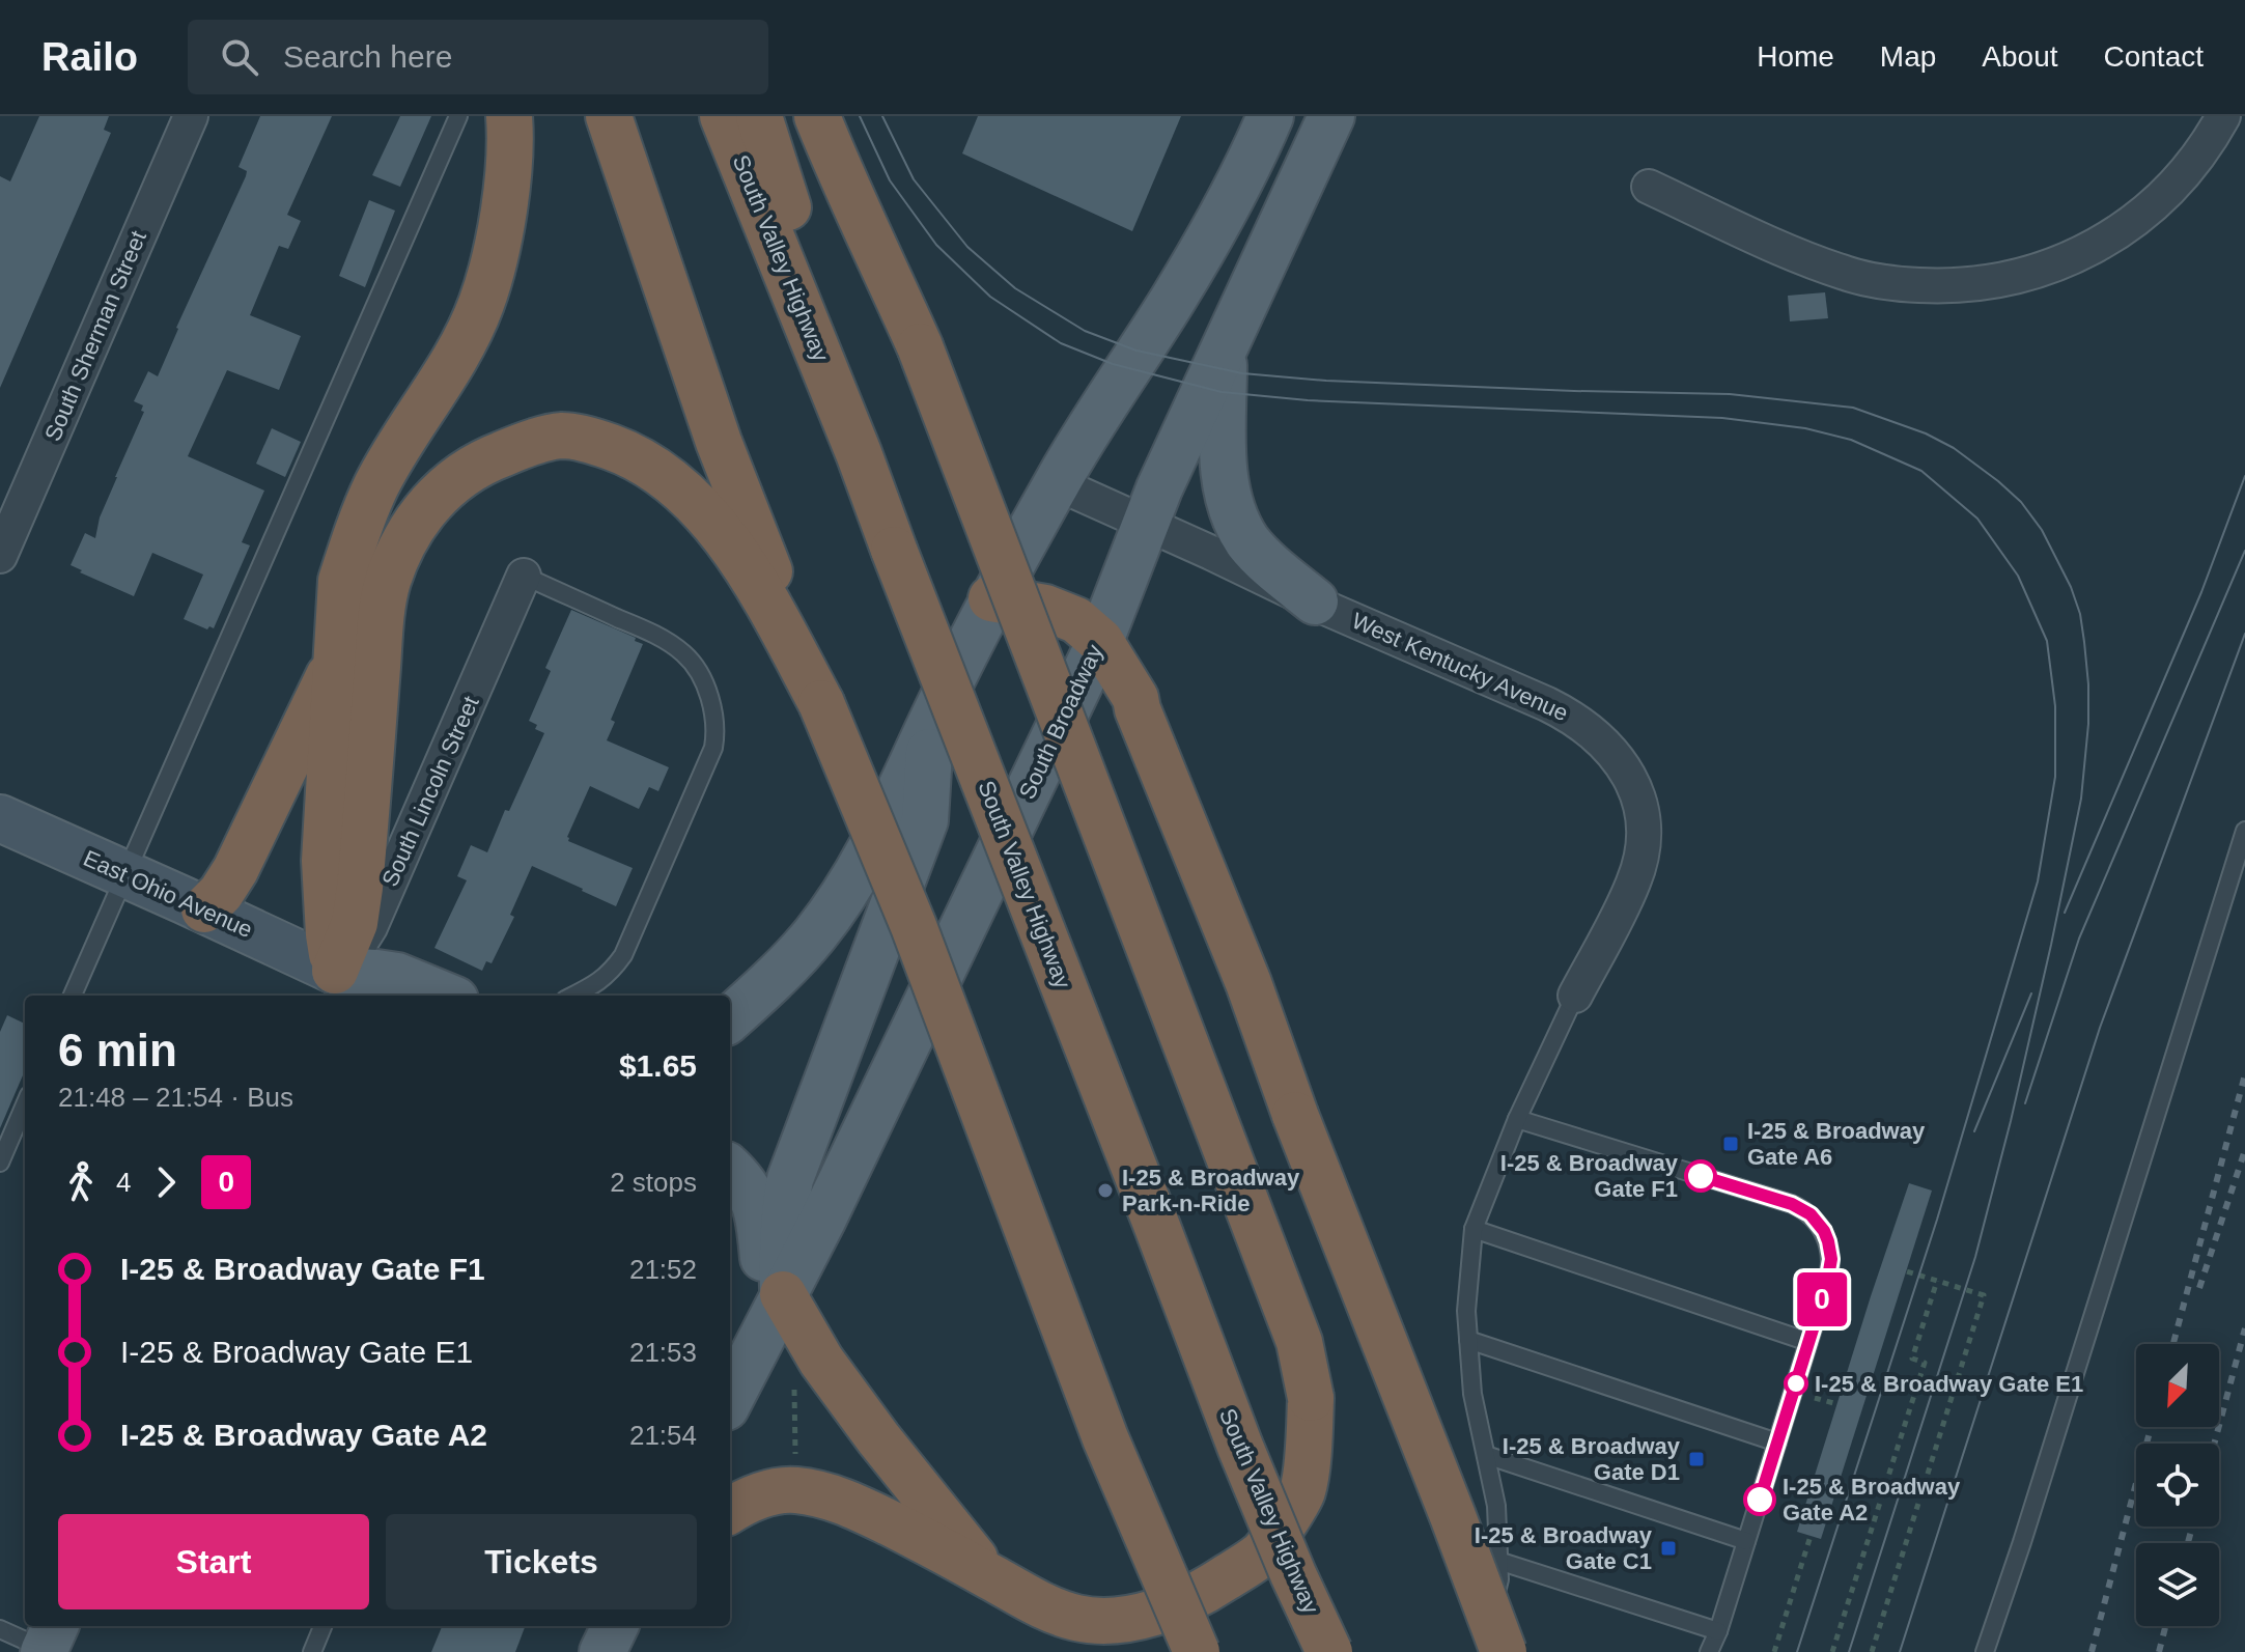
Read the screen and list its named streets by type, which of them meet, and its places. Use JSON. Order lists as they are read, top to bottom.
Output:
{
  "streets": {
    "highway": ["South Valley Highway"],
    "main road": ["South Broadway", "East Ohio Avenue"],
    "street": ["South Sherman Street", "West Kentucky Avenue", "South Lincoln Street"]
  },
  "crossings": [
    ["West Kentucky Avenue", "South Broadway"],
    ["South Lincoln Street", "East Ohio Avenue"]
  ],
  "places": {
    "transit": ["I-25 & Broadway Gate A6", "I-25 & Broadway Gate D1", "I-25 & Broadway Gate C1"],
    "other": [
      "I-25 & Broadway Gate F1",
      "I-25 & Broadway Park-n-Ride",
      "I-25 & Broadway Gate E1",
      "I-25 & Broadway Gate A2"
    ]
  },
  "lines": ["bus line 0"],
  "north": "bottom left",
  "page": {
    "header": "Railo",
    "search": "Search here",
    "nav": [
      "Home",
      "Map",
      "About",
      "Contact"
    ],
    "on_map": "0",
    "heading": ["6 min", "21:48 – 21:54 · Bus", "$1.65"],
    "legs": ["4", "0", "2 stops"],
    "list": [
      {
        "name": "I-25 & Broadway Gate F1",
        "value": "21:52"
      },
      {
        "name": "I-25 & Broadway Gate E1",
        "value": "21:53"
      },
      {
        "name": "I-25 & Broadway Gate A2",
        "value": "21:54"
      }
    ],
    "buttons": ["Start", "Tickets"]
  }
}
